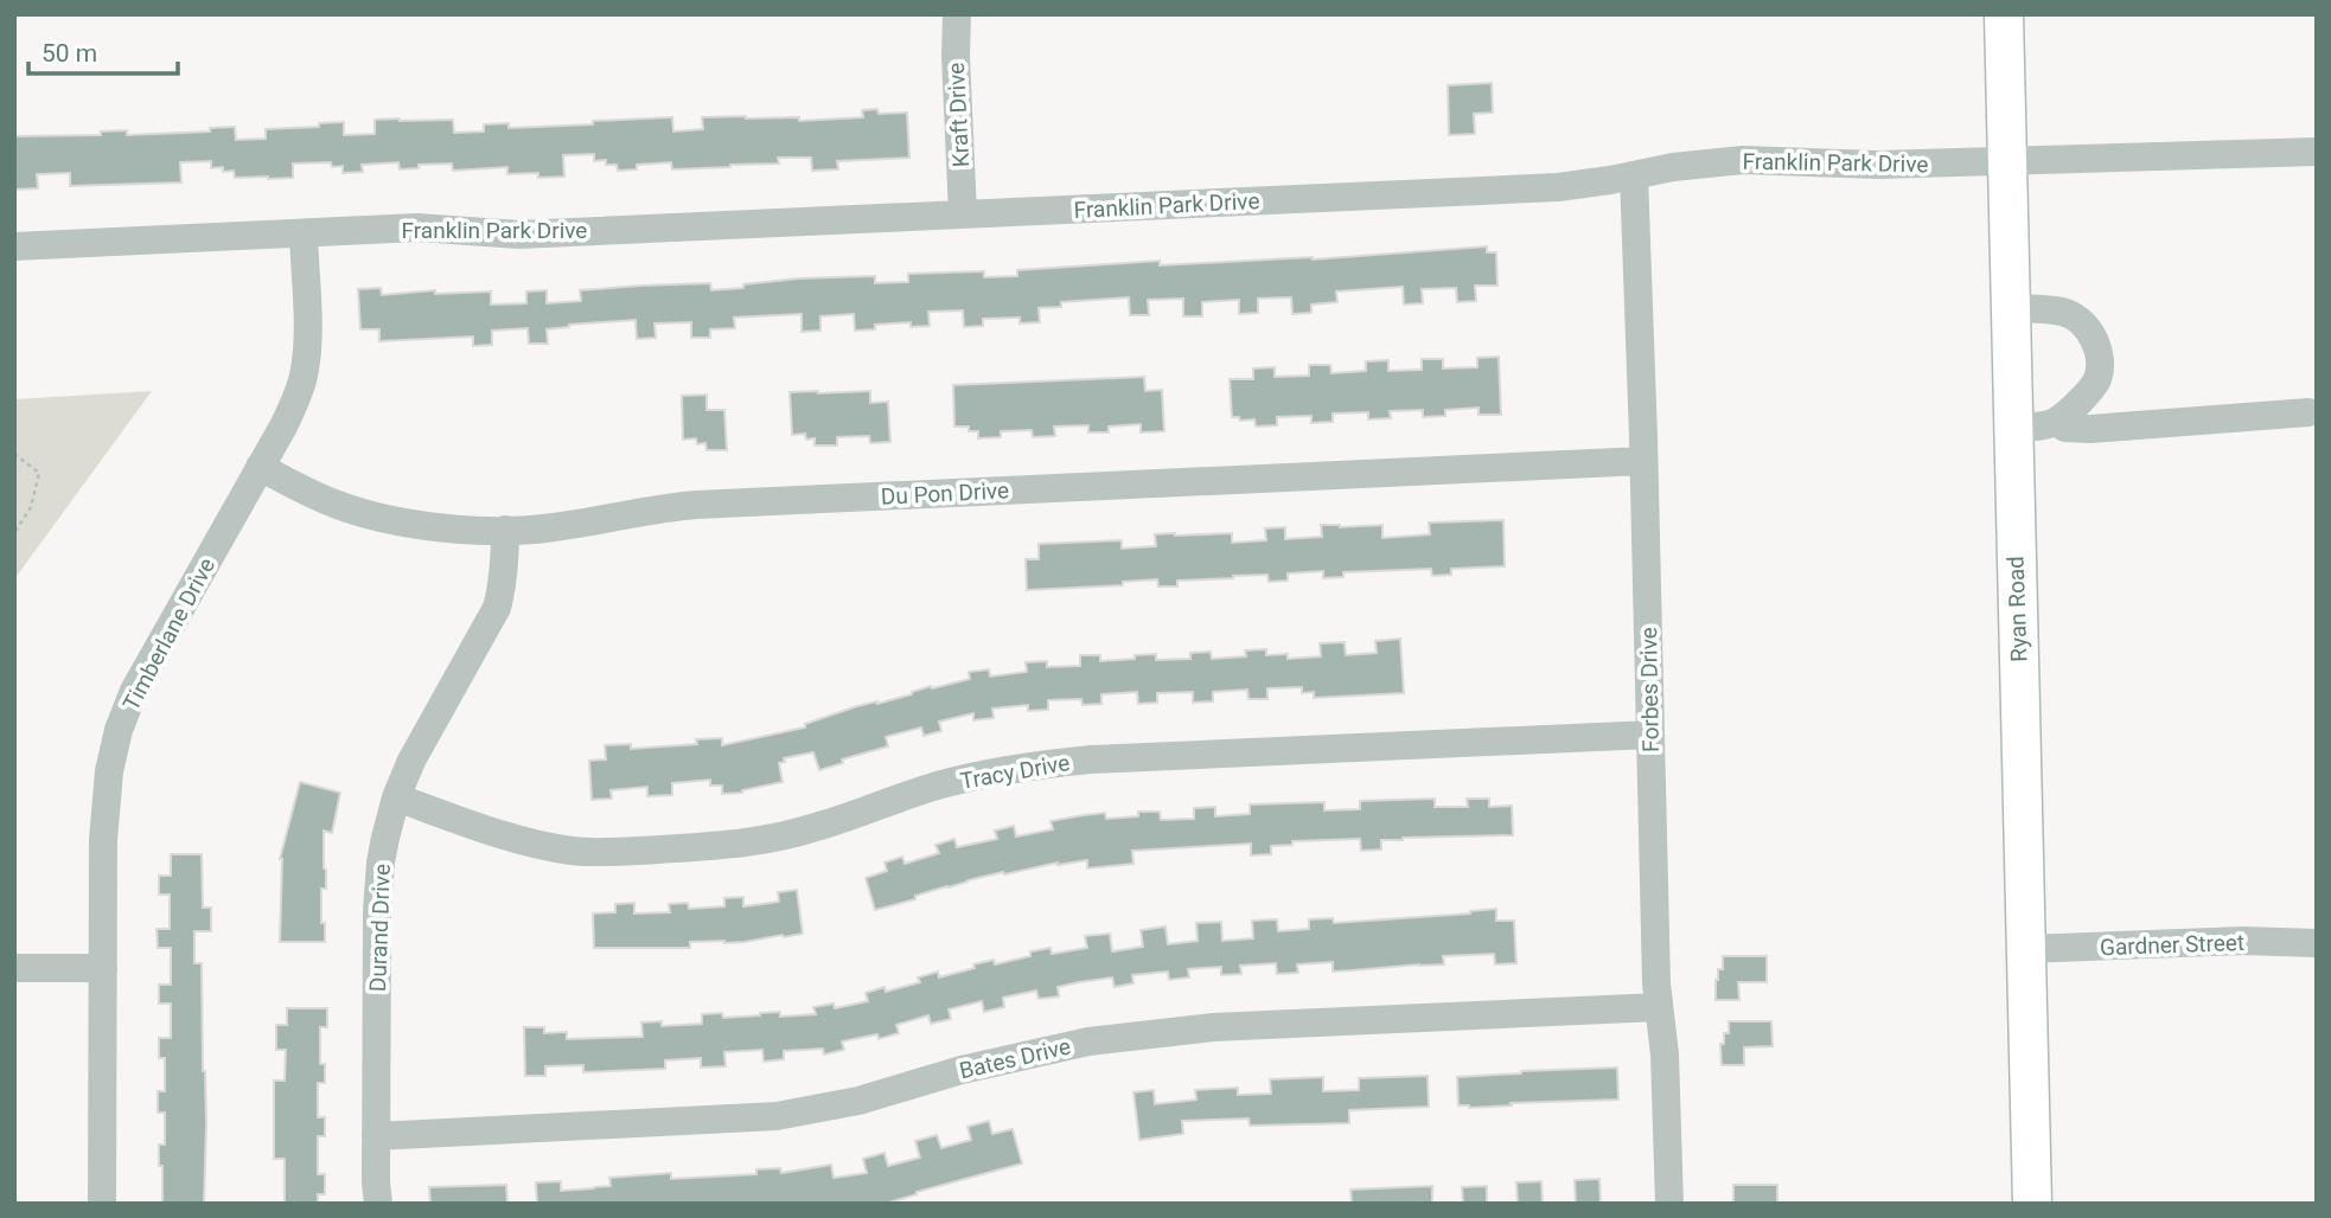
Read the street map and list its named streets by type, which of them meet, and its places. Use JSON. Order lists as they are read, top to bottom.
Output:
{
  "streets": {
    "main road": ["Ryan Road"],
    "street": [
      "Kraft Drive",
      "Franklin Park Drive",
      "Du Pon Drive",
      "Timberlane Drive",
      "Forbes Drive",
      "Tracy Drive",
      "Durand Drive",
      "Gardner Street",
      "Bates Drive"
    ]
  },
  "crossings": [
    ["Kraft Drive", "Franklin Park Drive"],
    ["Franklin Park Drive", "Ryan Road"],
    ["Franklin Park Drive", "Timberlane Drive"],
    ["Franklin Park Drive", "Forbes Drive"],
    ["Du Pon Drive", "Timberlane Drive"],
    ["Du Pon Drive", "Forbes Drive"],
    ["Du Pon Drive", "Durand Drive"],
    ["Ryan Road", "Gardner Street"],
    ["Forbes Drive", "Tracy Drive"],
    ["Forbes Drive", "Bates Drive"],
    ["Tracy Drive", "Durand Drive"],
    ["Durand Drive", "Bates Drive"]
  ],
  "scale_bar": "50 m"
}
